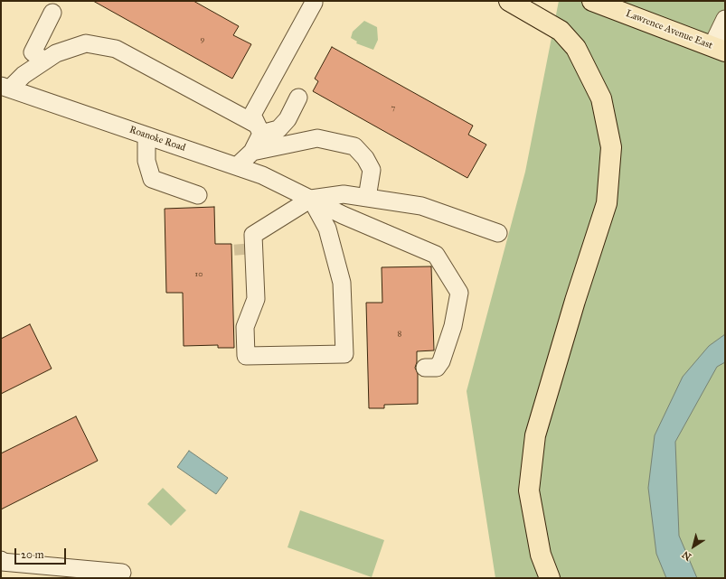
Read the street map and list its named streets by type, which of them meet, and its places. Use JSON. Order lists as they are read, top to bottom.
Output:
{
  "streets": {
    "main road": ["Lawrence Avenue East"],
    "street": ["Roanoke Road"]
  },
  "house_numbers": [
    "9",
    "7",
    "10",
    "8"
  ],
  "scale_bar": "20 m",
  "north": "bottom left"
}
